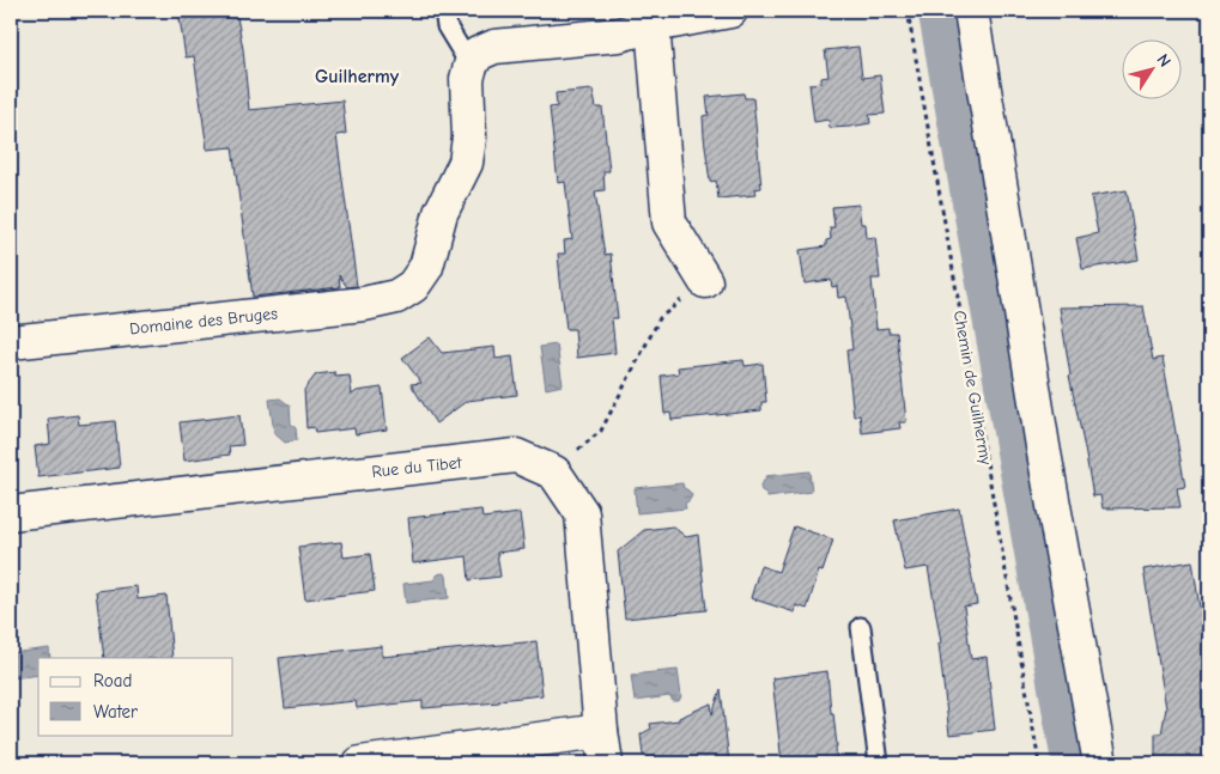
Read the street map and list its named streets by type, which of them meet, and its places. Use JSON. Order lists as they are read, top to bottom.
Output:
{
  "streets": {
    "street": ["Domaine des Bruges", "Rue du Tibet"],
    "path": ["Chemin de Guilhermy"]
  },
  "districts": ["Guilhermy"],
  "legend": ["Road", "Water"],
  "north": "top right"
}
